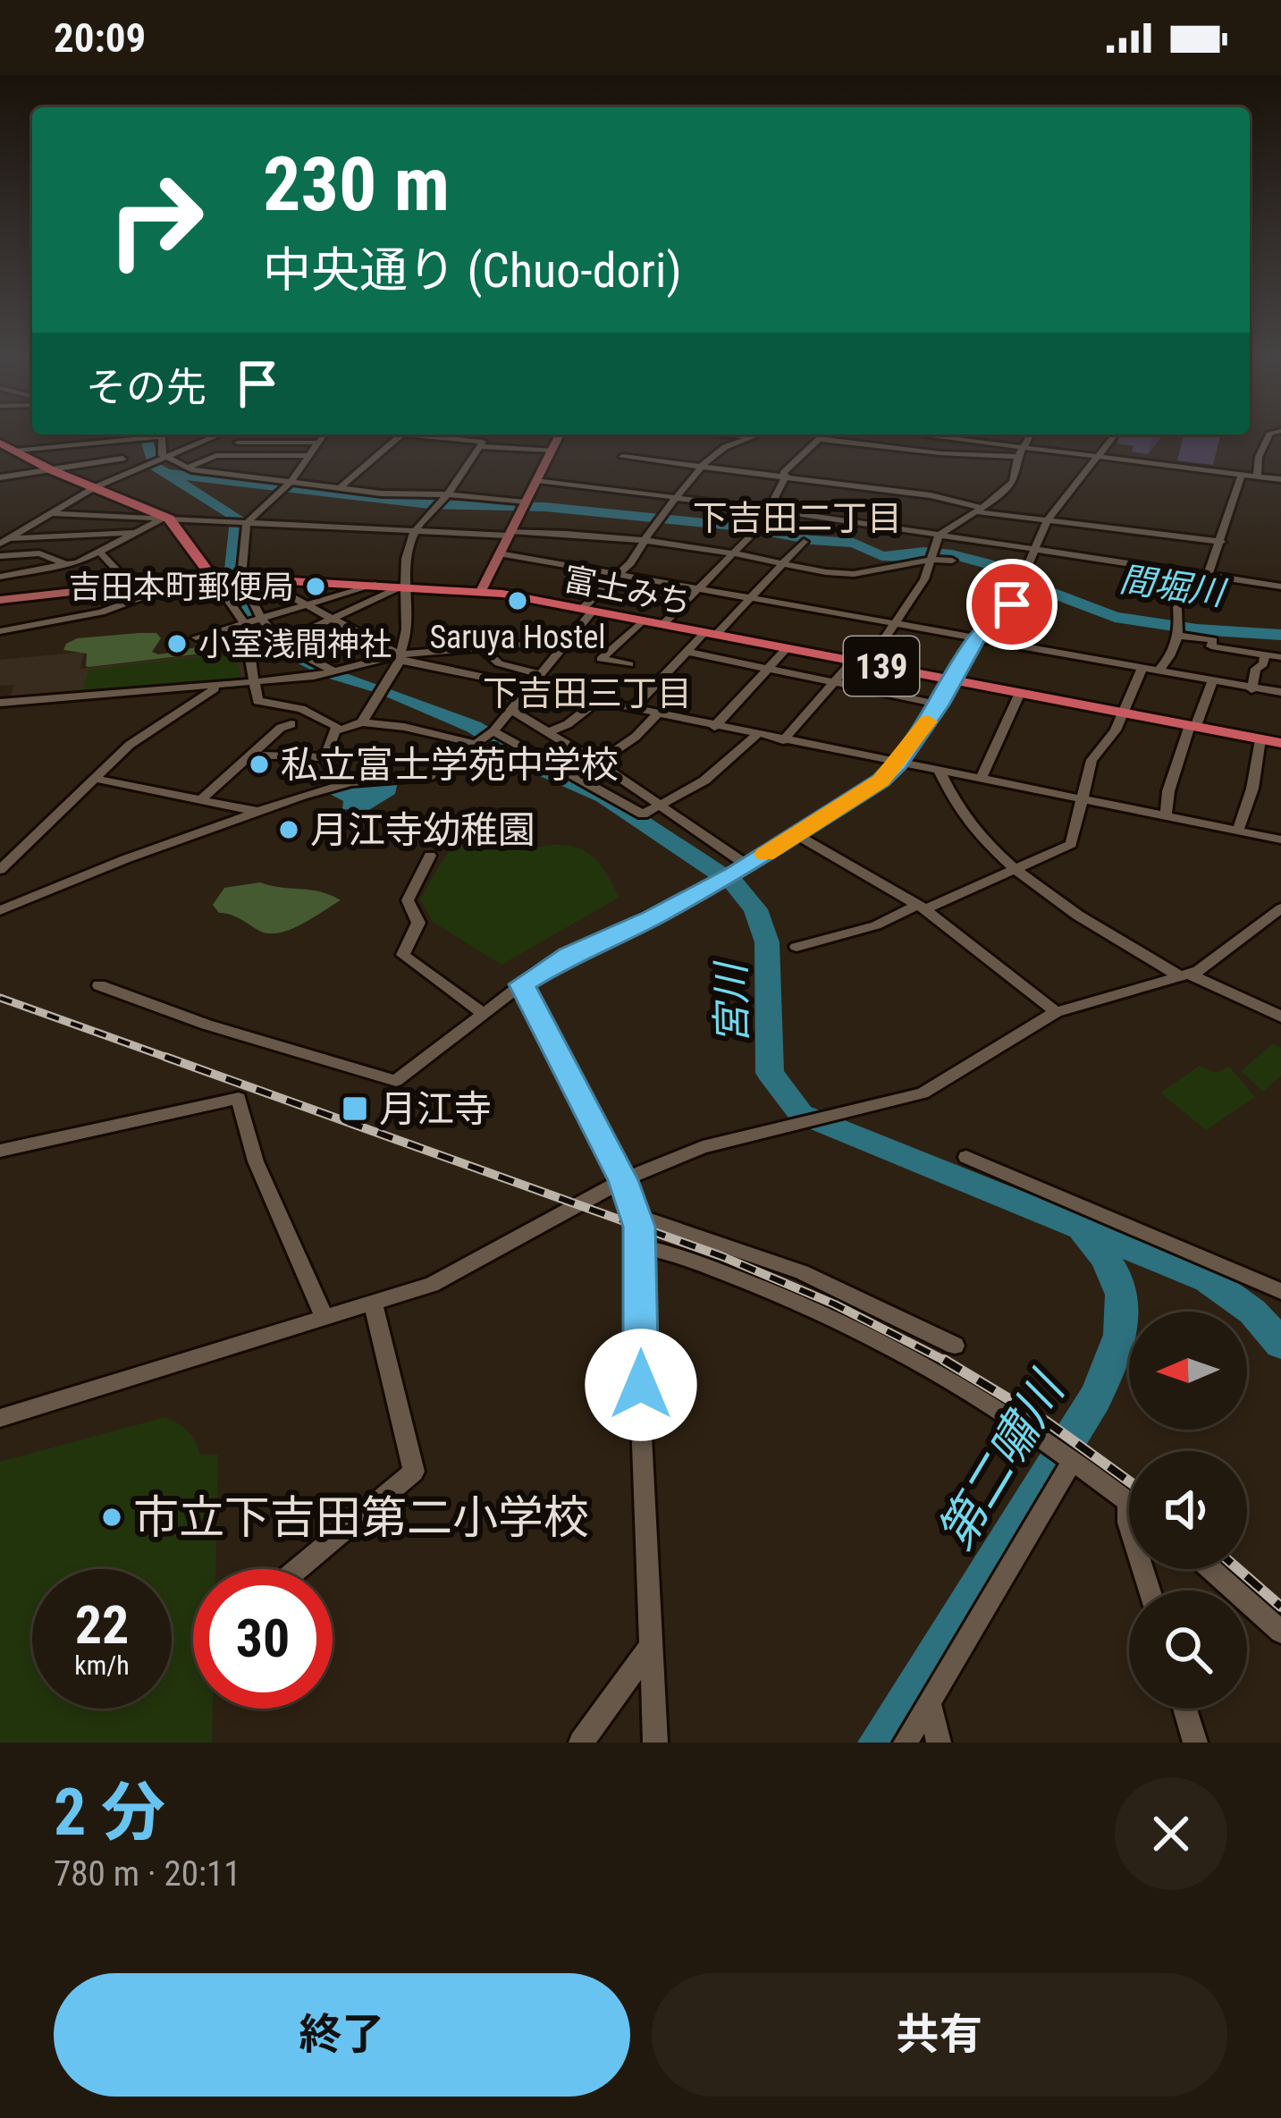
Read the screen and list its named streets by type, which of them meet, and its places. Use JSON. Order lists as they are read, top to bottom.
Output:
{
  "streets": {
    "highway": ["富士みち", "139"]
  },
  "districts": ["下吉田二丁目", "下吉田三丁目"],
  "water": ["間堀川", "宮川", "第二嘯川"],
  "places": {
    "other": [
      "吉田本町郵便局",
      "Saruya Hostel",
      "小室浅間神社",
      "私立富士学苑中学校",
      "月江寺幼稚園",
      "市立下吉田第二小学校"
    ],
    "transit": ["月江寺"]
  },
  "north": "left",
  "page": {
    "status": "20:09",
    "turn": ["230 m", "中央通り (Chuo-dori)"],
    "then": "その先",
    "speed": "22 km/h",
    "limit": "30",
    "heading": ["2 分", "780 m · 20:11"],
    "buttons": ["終了", "共有"]
  }
}
